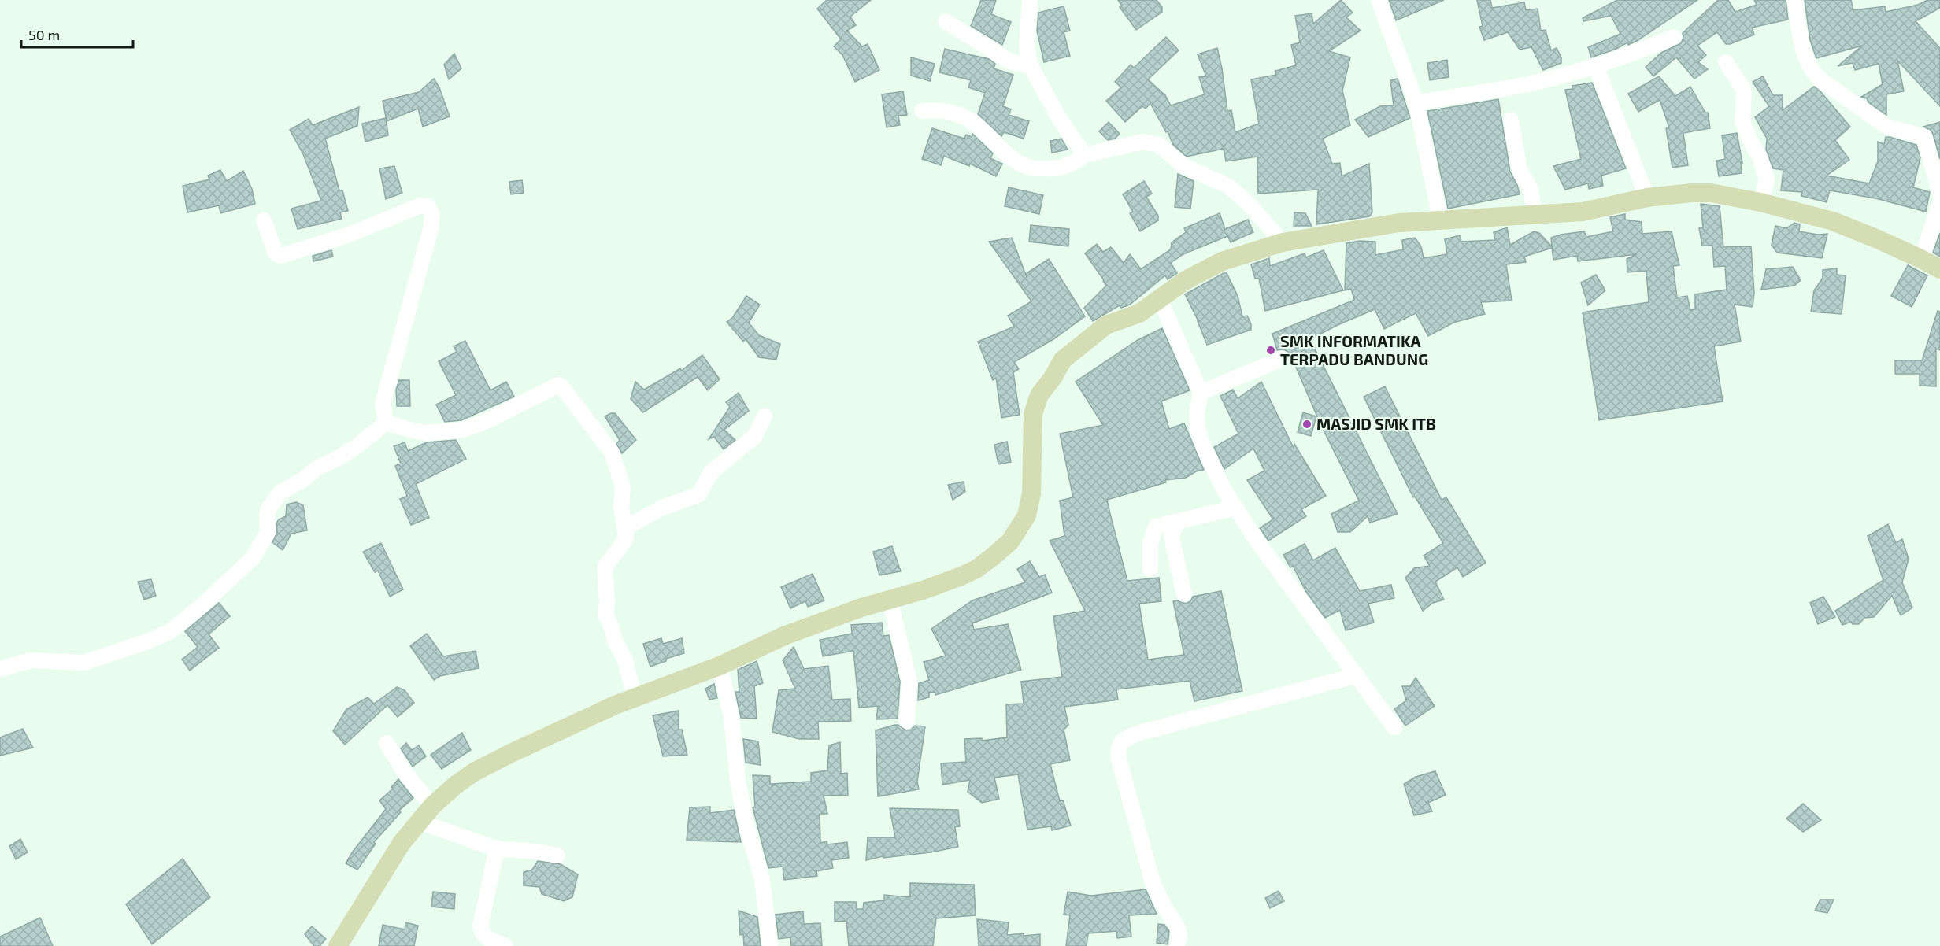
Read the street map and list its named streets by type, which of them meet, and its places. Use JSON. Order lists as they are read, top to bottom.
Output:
{
  "places": ["SMK INFORMATIKA TERPADU BANDUNG", "MASJID SMK ITB"],
  "scale_bar": "50 m"
}
